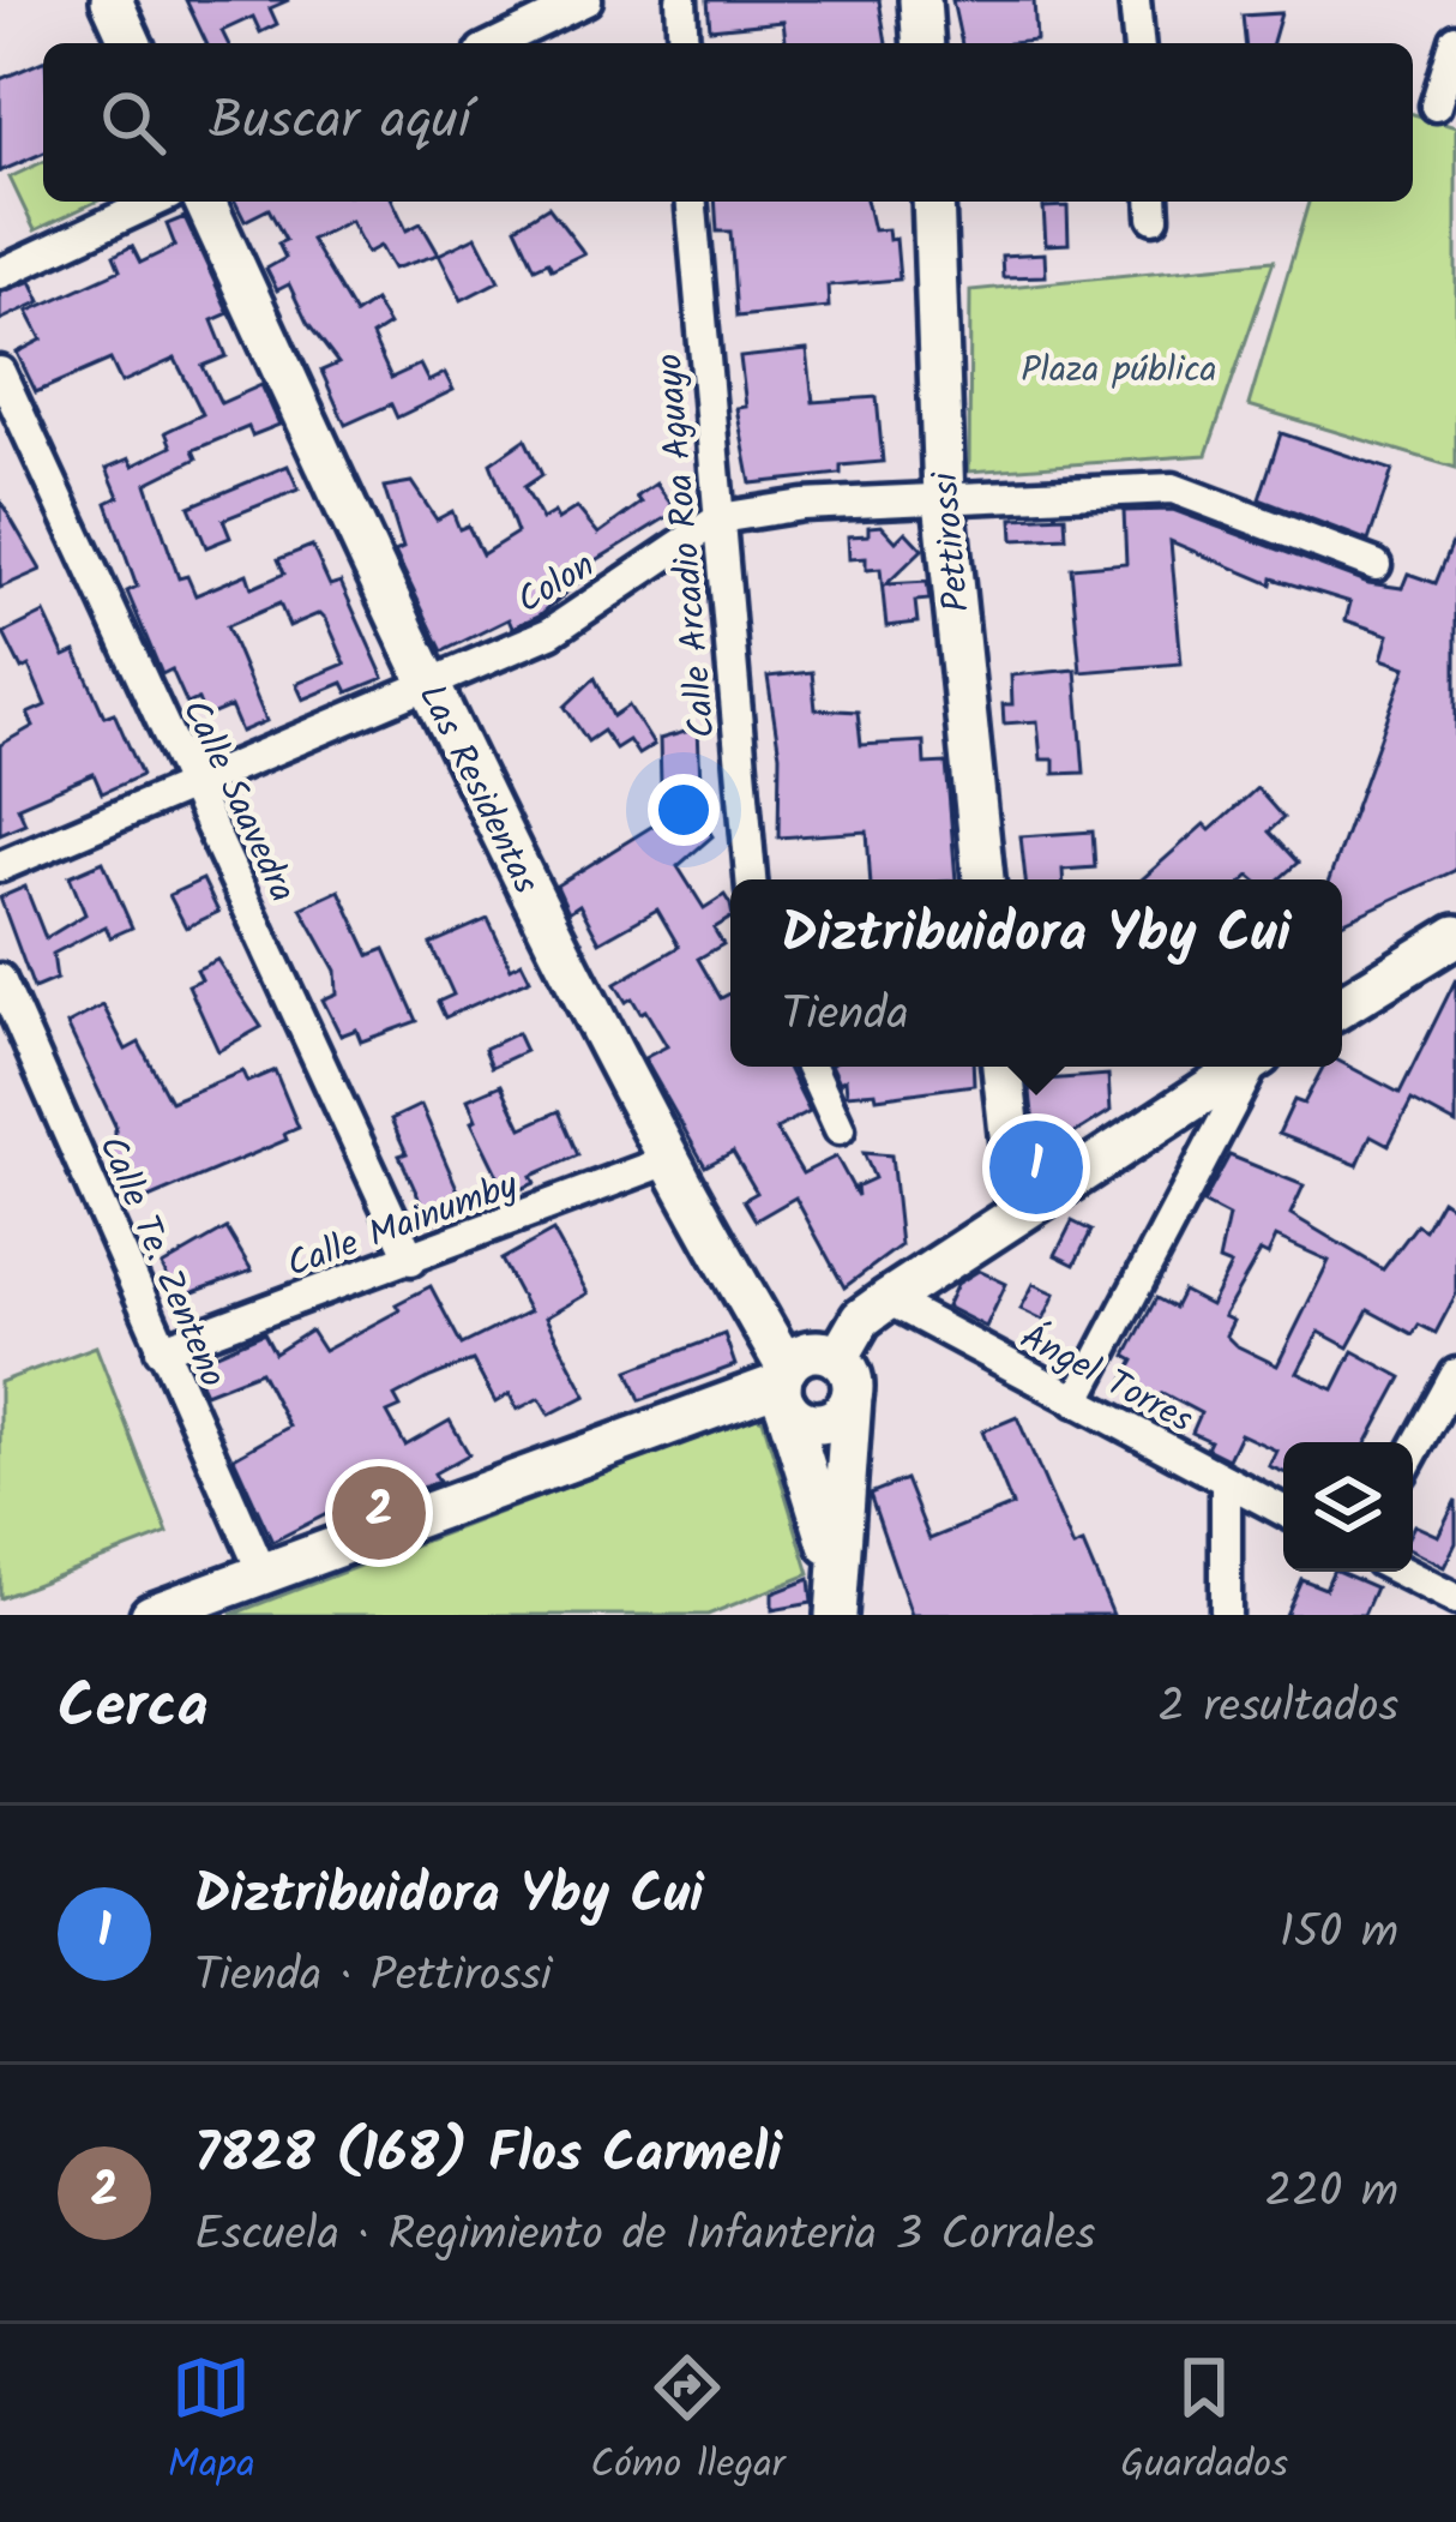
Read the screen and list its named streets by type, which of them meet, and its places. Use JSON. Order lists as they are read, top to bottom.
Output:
{
  "streets": {
    "street": [
      "Pettirossi",
      "Calle Arcadio Roa Aguayo",
      "Colon",
      "Las Residentas",
      "Calle Saavedra",
      "Calle Mainumby",
      "Calle Te. Zenteno",
      "Ángel Torres"
    ]
  },
  "crossings": [
    ["Pettirossi", "Colon"],
    ["Calle Arcadio Roa Aguayo", "Colon"],
    ["Colon", "Las Residentas"],
    ["Colon", "Calle Saavedra"],
    ["Las Residentas", "Calle Mainumby"],
    ["Calle Saavedra", "Calle Mainumby"],
    ["Calle Mainumby", "Calle Te. Zenteno"]
  ],
  "parks": ["Plaza pública"],
  "page": {
    "search": "Buscar aquí",
    "popup": ["Diztribuidora Yby Cui", "Tienda"],
    "pins": ["1", "2"],
    "heading": ["Cerca", "2 resultados"],
    "list": [
      {
        "mark": "1",
        "name": "Diztribuidora Yby Cui",
        "note": "Tienda · Pettirossi",
        "value": "150 m"
      },
      {
        "mark": "2",
        "name": "7828 (168) Flos Carmeli",
        "note": "Escuela · Regimiento de Infanteria 3 Corrales",
        "value": "220 m"
      }
    ],
    "nav": ["Mapa", "Cómo llegar", "Guardados"]
  }
}
